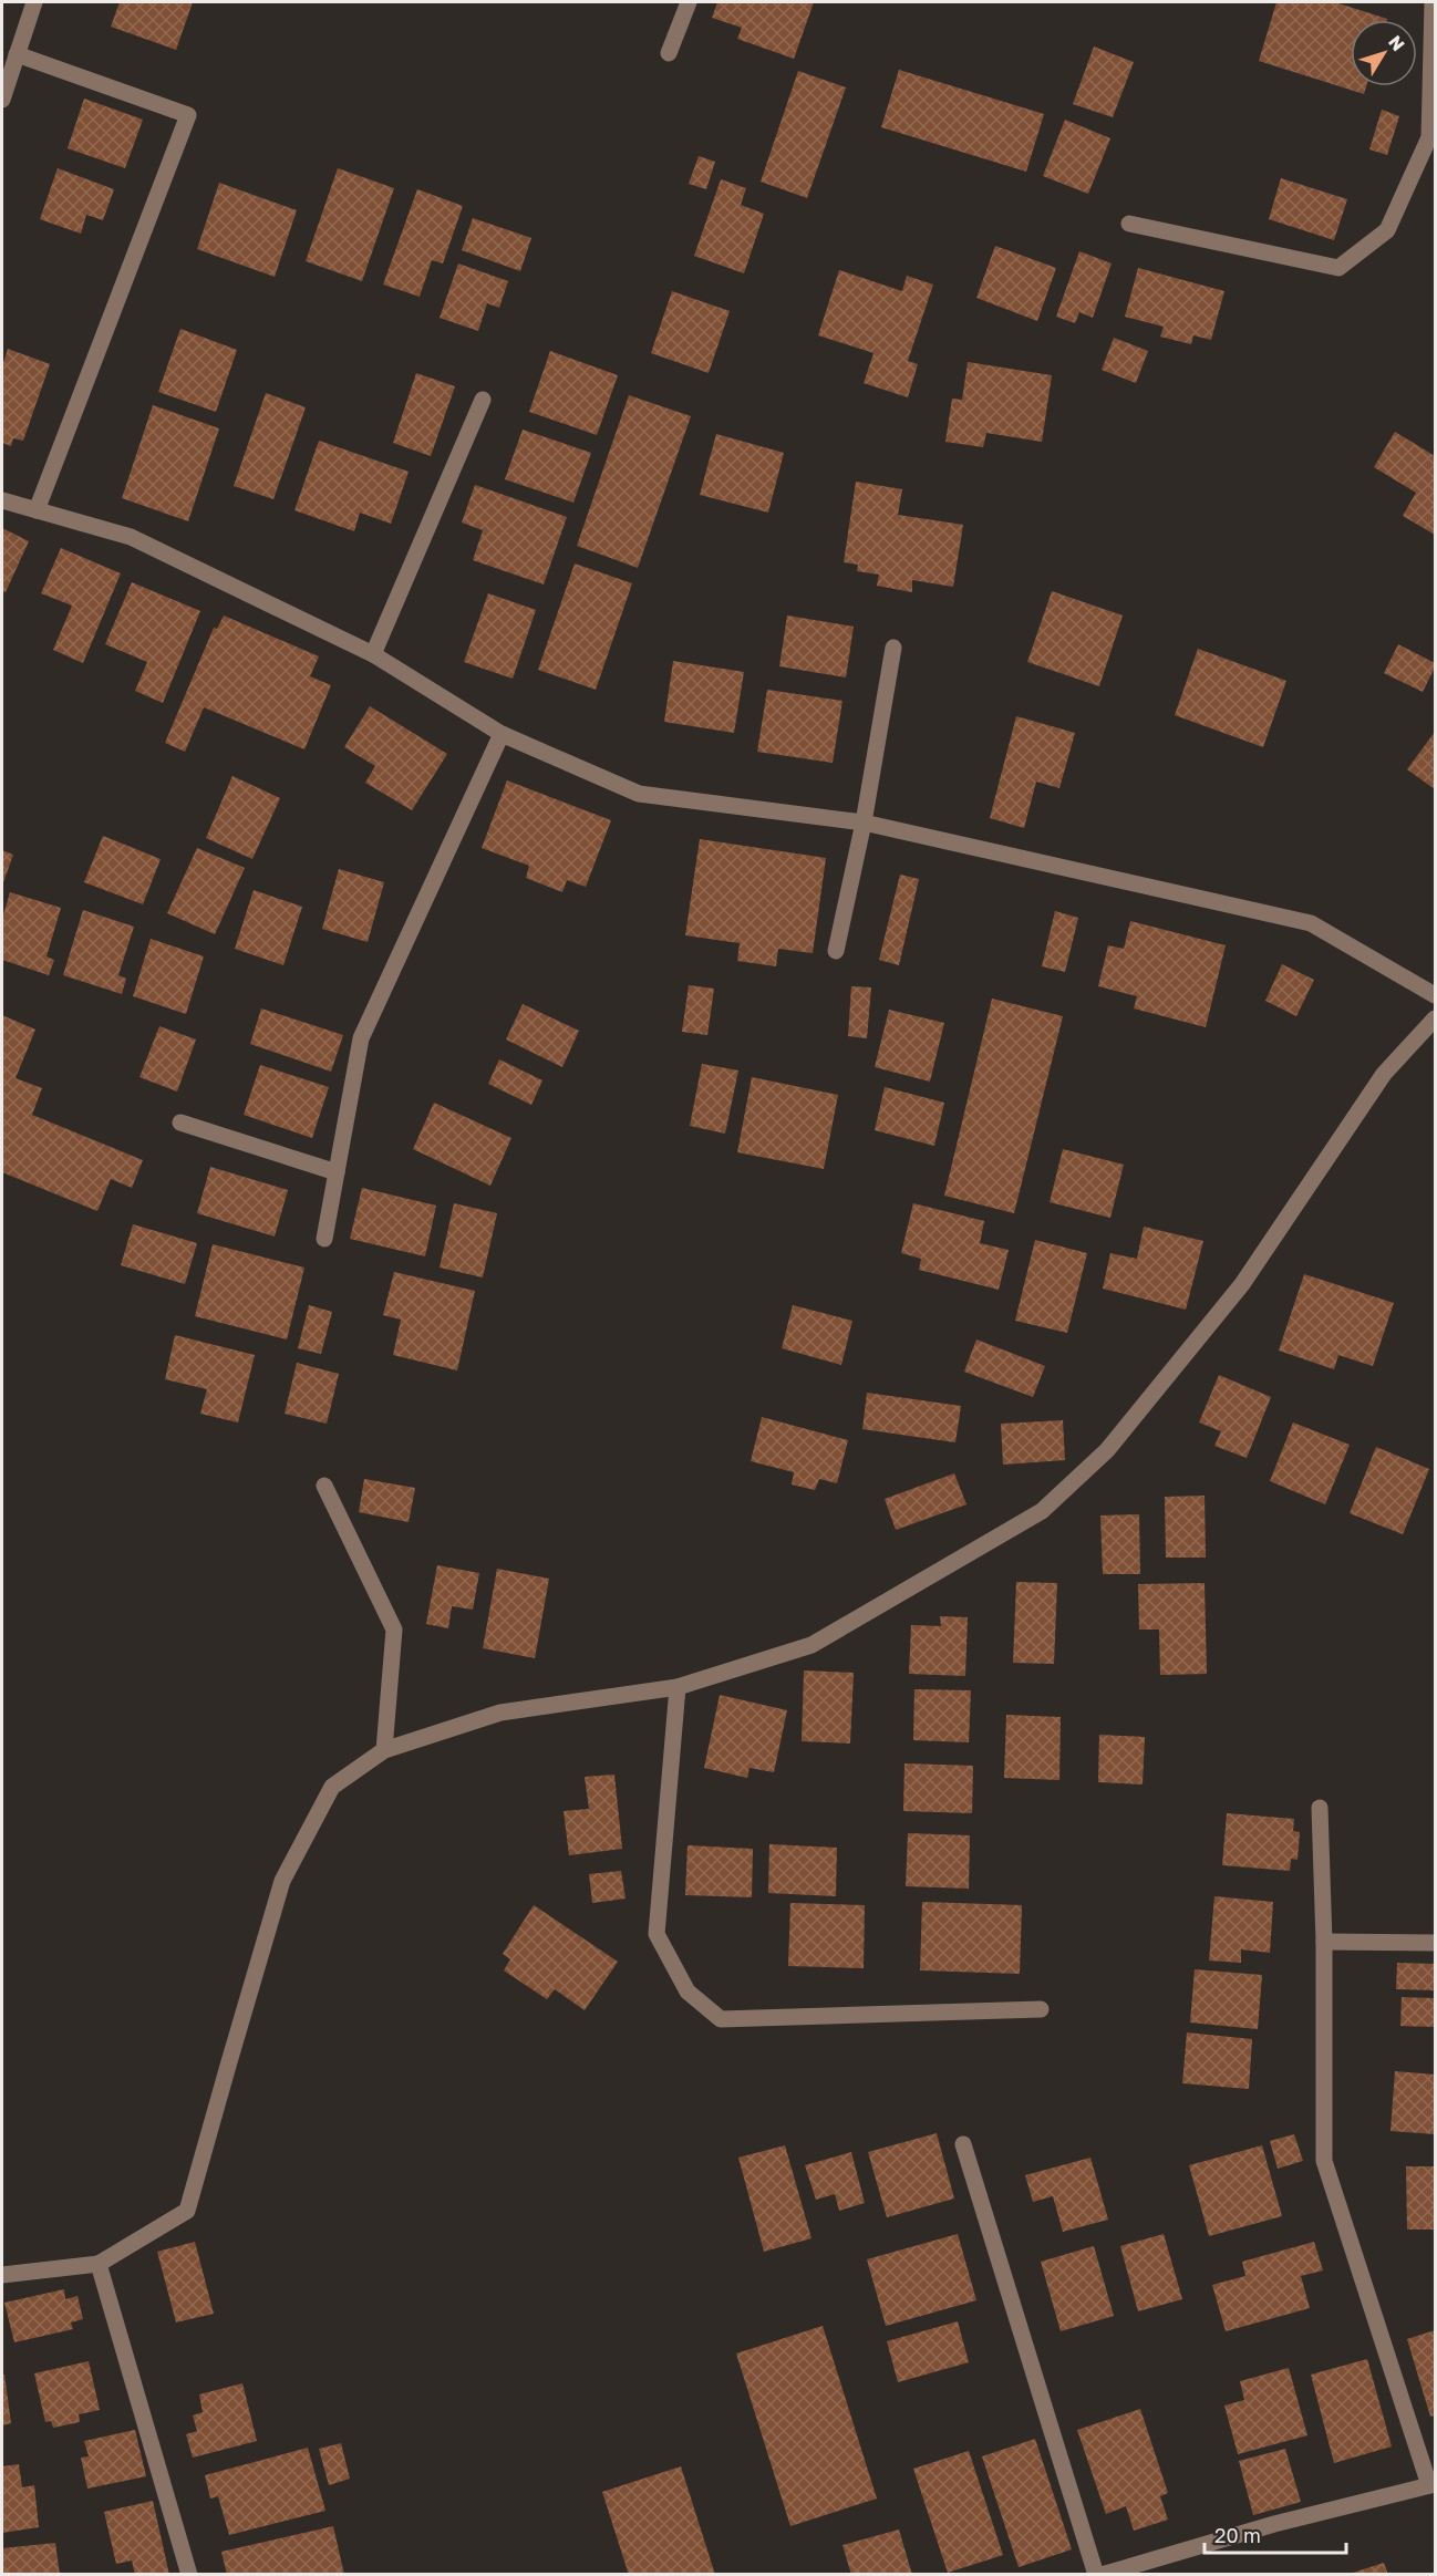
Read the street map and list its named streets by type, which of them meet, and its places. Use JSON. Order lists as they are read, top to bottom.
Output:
{
  "scale_bar": "20 m",
  "north": "top right"
}
